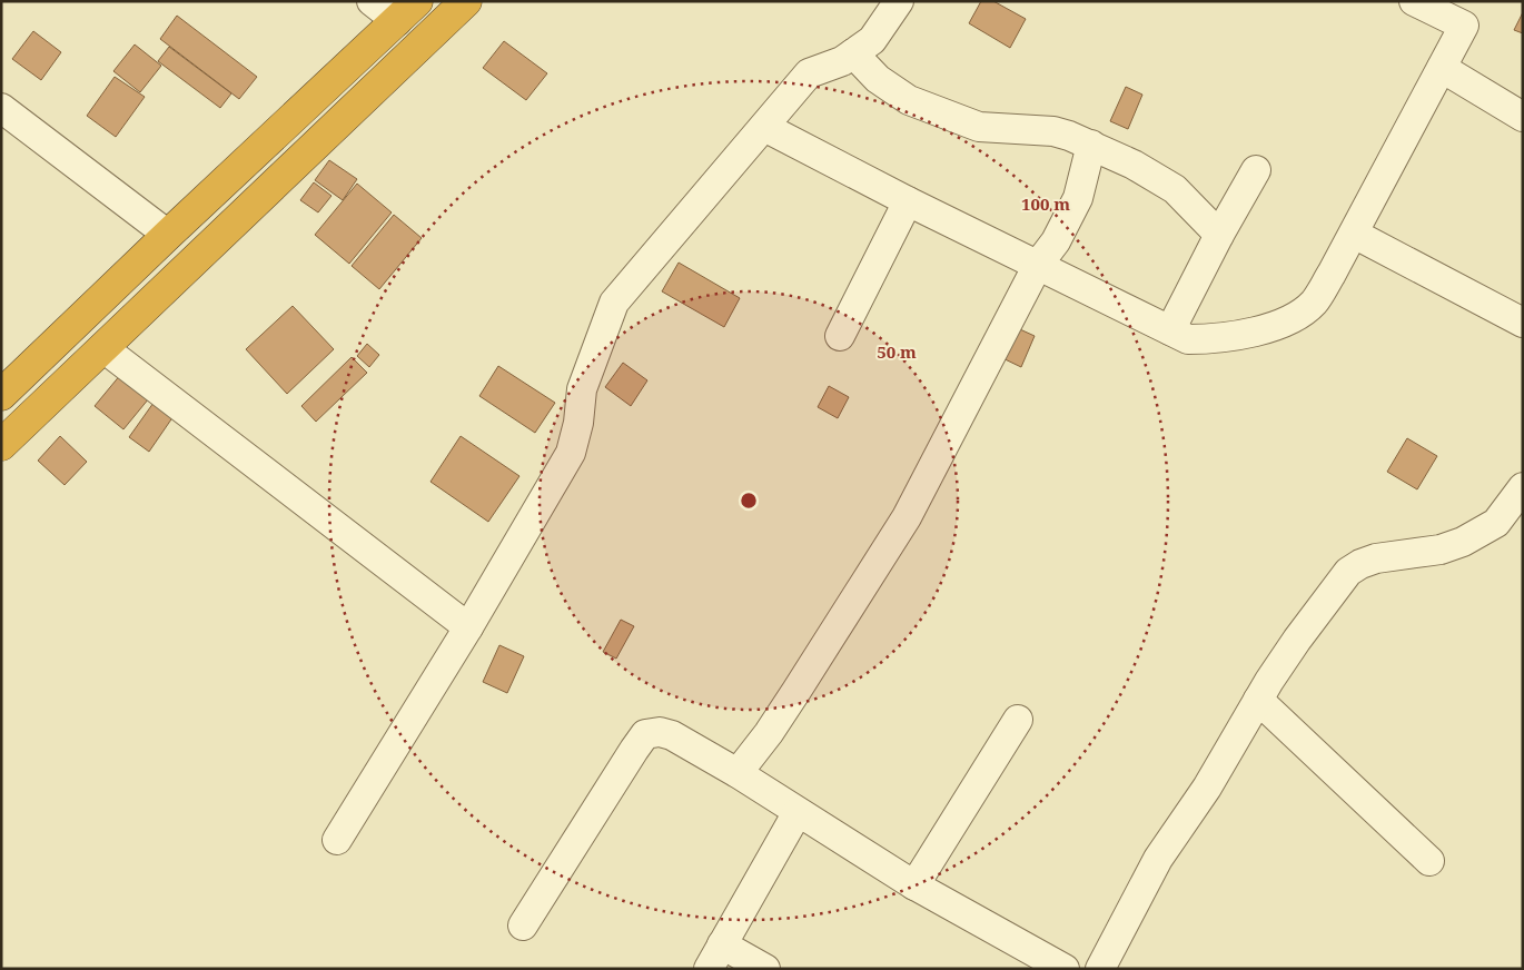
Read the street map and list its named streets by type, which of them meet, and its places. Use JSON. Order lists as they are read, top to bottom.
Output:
{
  "rings": ["100 m", "50 m"]
}
